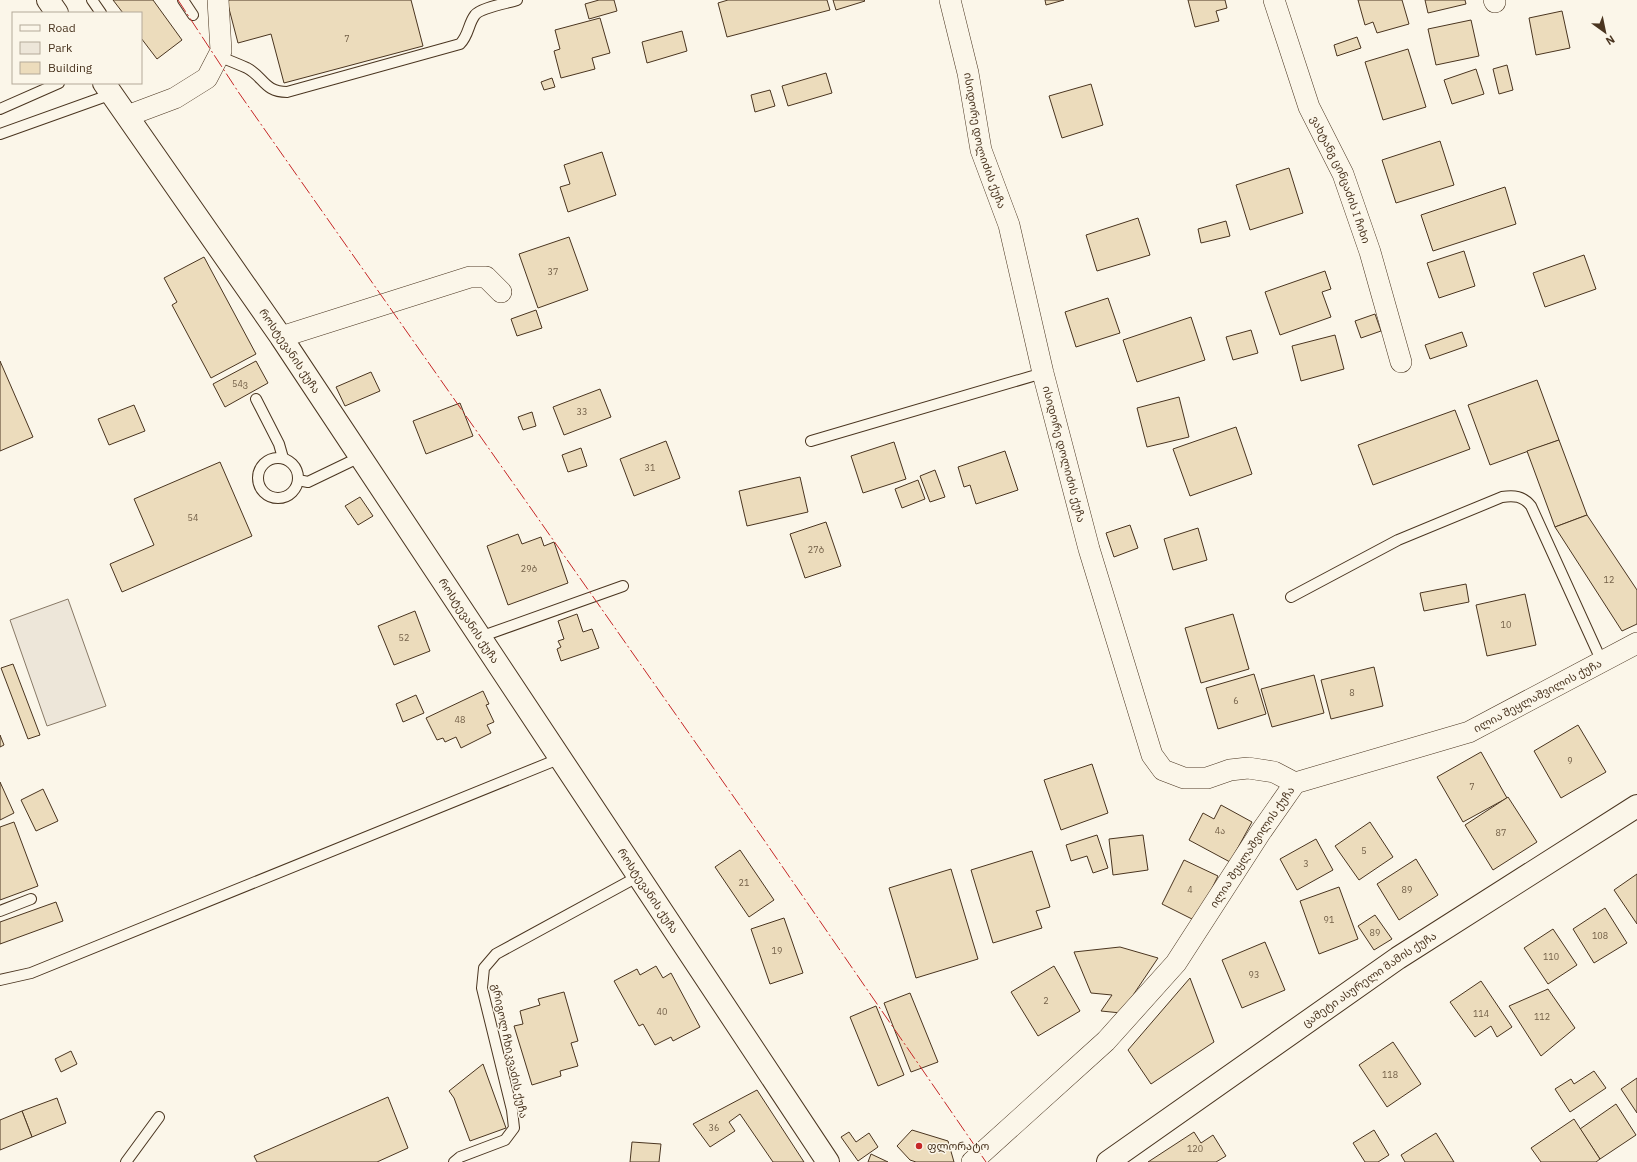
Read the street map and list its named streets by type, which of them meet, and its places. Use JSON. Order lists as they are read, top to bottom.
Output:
{
  "streets": {
    "street": [
      "ისიდორე დოლიძის ქუჩა",
      "ვახტანგ ცინცაძის I ჩიხი",
      "როსტევანის ქუჩა",
      "ილია შეყლაშვილის ქუჩა",
      "ცამეტი ასურელი მამის ქუჩა"
    ],
    "lane": ["გრიგოლ ჩხიკვაძის ქუჩა"]
  },
  "crossings": [
    ["ისიდორე დოლიძის ქუჩა", "ილია შეყლაშვილის ქუჩა"],
    ["როსტევანის ქუჩა", "გრიგოლ ჩხიკვაძის ქუჩა"]
  ],
  "places": ["ფლორატო"],
  "house_numbers": [
    "7",
    "37",
    "54ვ",
    "33",
    "31",
    "54",
    "27ბ",
    "29ბ",
    "12",
    "10",
    "52",
    "8",
    "6",
    "48",
    "9",
    "7",
    "4ა",
    "87",
    "5",
    "3",
    "21",
    "4",
    "89",
    "91",
    "89",
    "108",
    "19",
    "110",
    "93",
    "2",
    "40",
    "114",
    "112",
    "118",
    "36",
    "120"
  ],
  "legend": ["Road", "Park", "Building"],
  "north": "bottom right"
}
